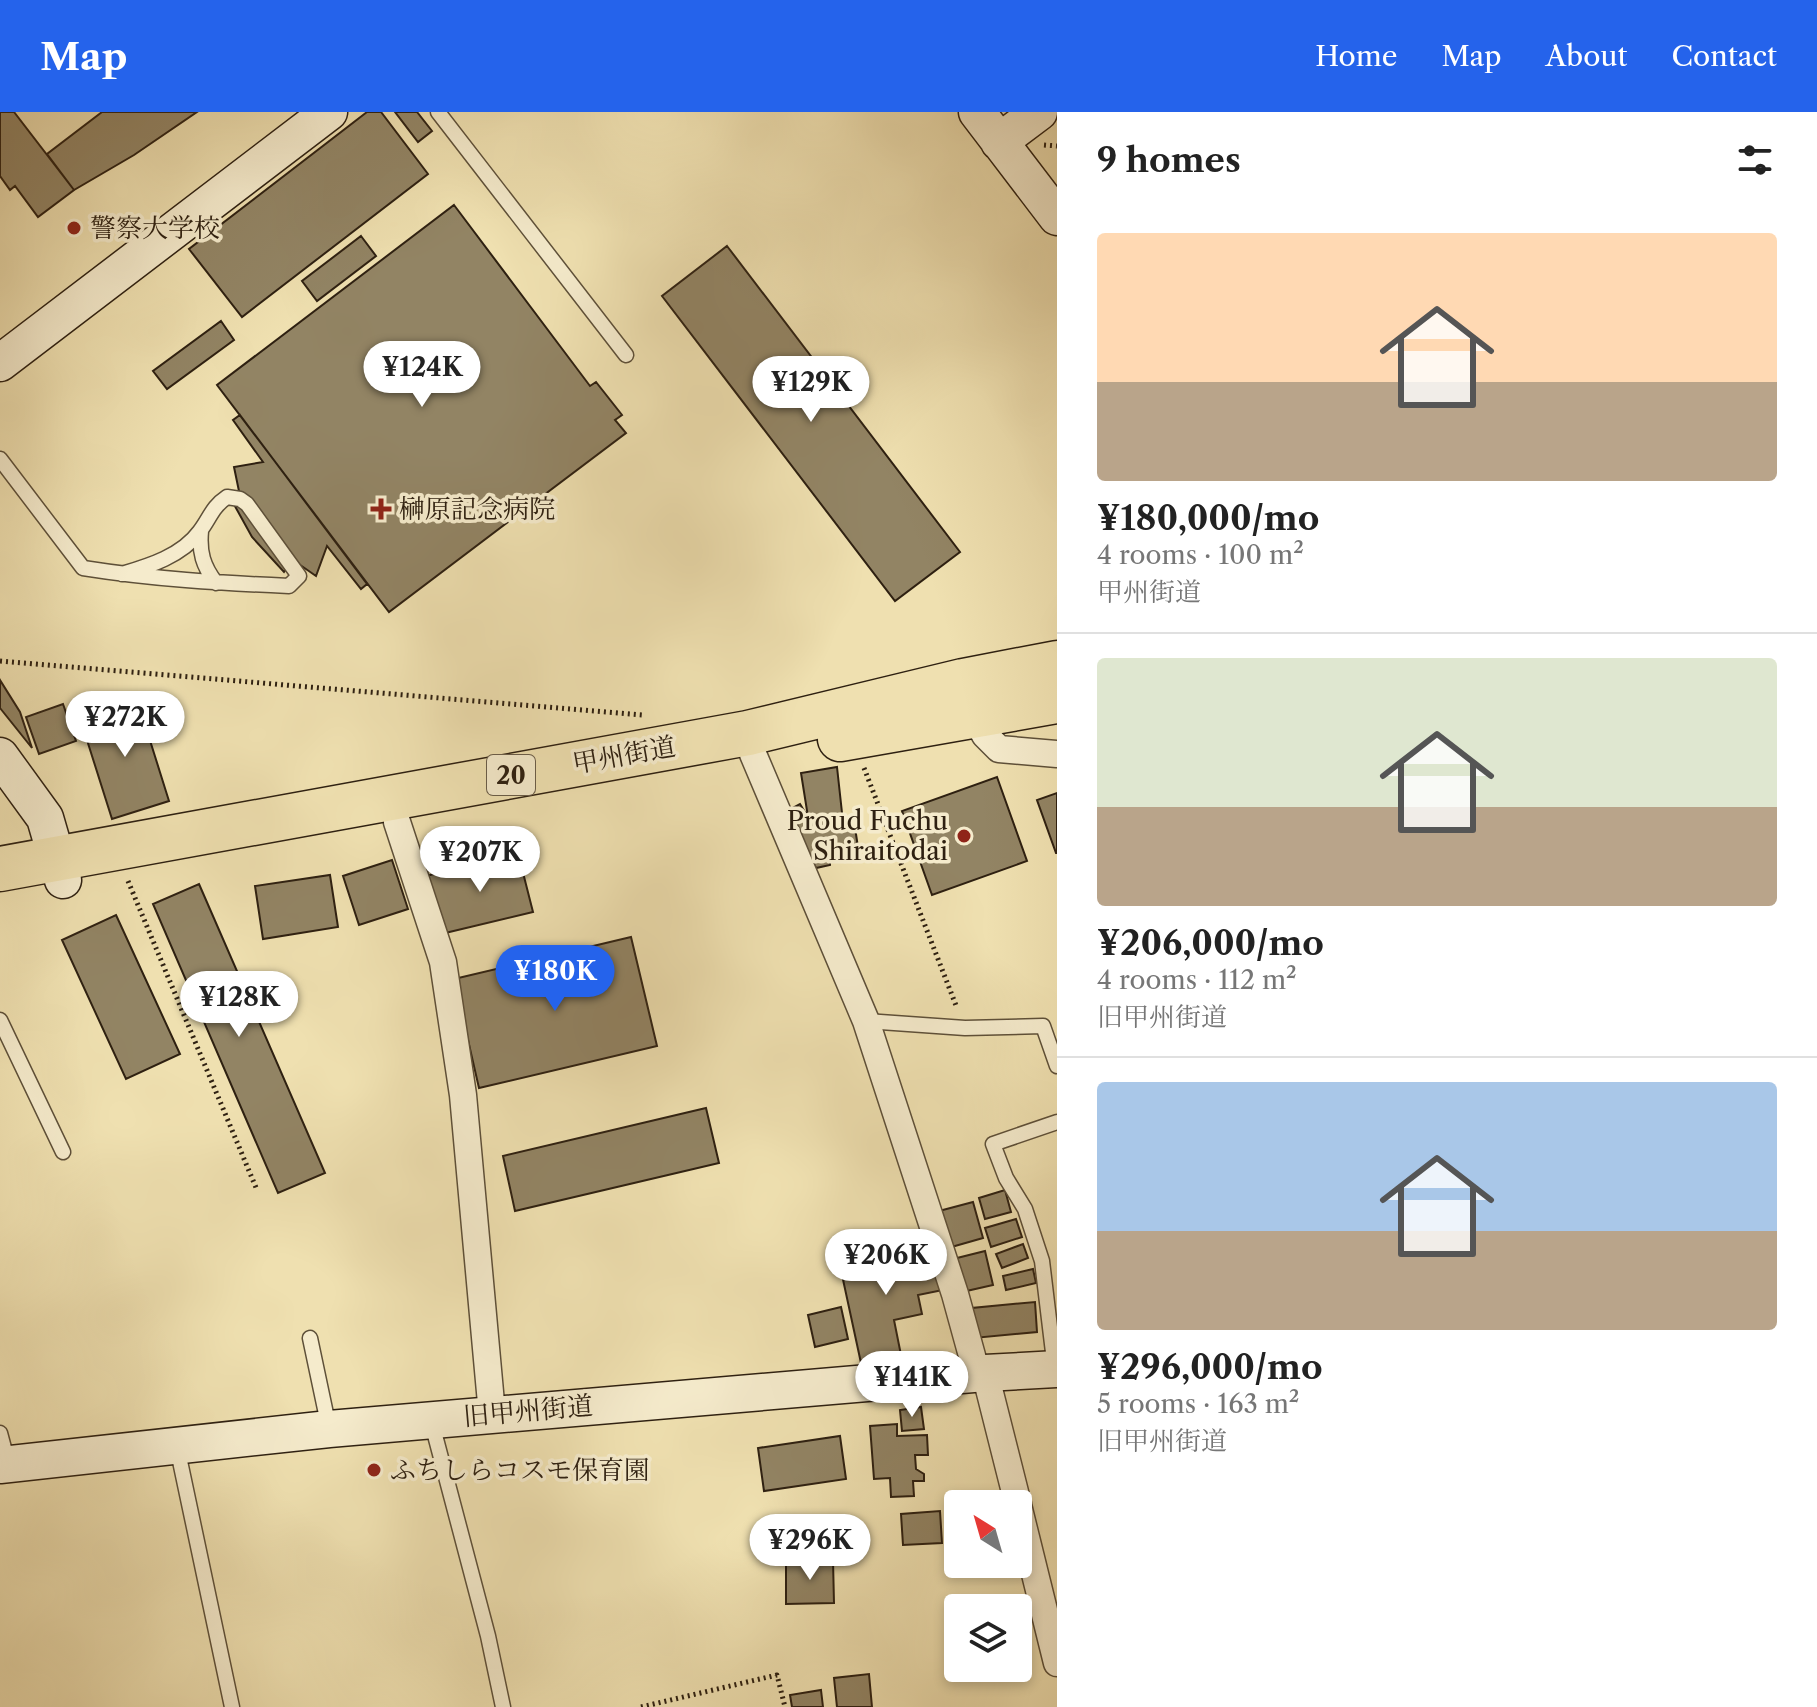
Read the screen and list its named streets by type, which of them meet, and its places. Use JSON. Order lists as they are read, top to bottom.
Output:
{
  "streets": {
    "highway": ["甲州街道", "20"],
    "main road": ["旧甲州街道"]
  },
  "places": {
    "other": ["警察大学校", "Proud Fuchu Shiraitodai", "ふちしらコスモ保育園"],
    "health": ["榊原記念病院"]
  },
  "north": "top left",
  "page": {
    "header": "Map",
    "nav": [
      "Home",
      "Map",
      "About",
      "Contact"
    ],
    "heading": "9 homes",
    "list": [
      {
        "name": "¥180,000/mo",
        "note": "4 rooms · 100 m² · 甲州街道"
      },
      {
        "name": "¥206,000/mo",
        "note": "4 rooms · 112 m² · 旧甲州街道"
      },
      {
        "name": "¥296,000/mo",
        "note": "5 rooms · 163 m² · 旧甲州街道"
      }
    ],
    "price": [
      "¥124K",
      "¥129K",
      "¥272K",
      "¥207K",
      "¥180K",
      "¥128K",
      "¥206K",
      "¥141K",
      "¥296K"
    ]
  }
}
